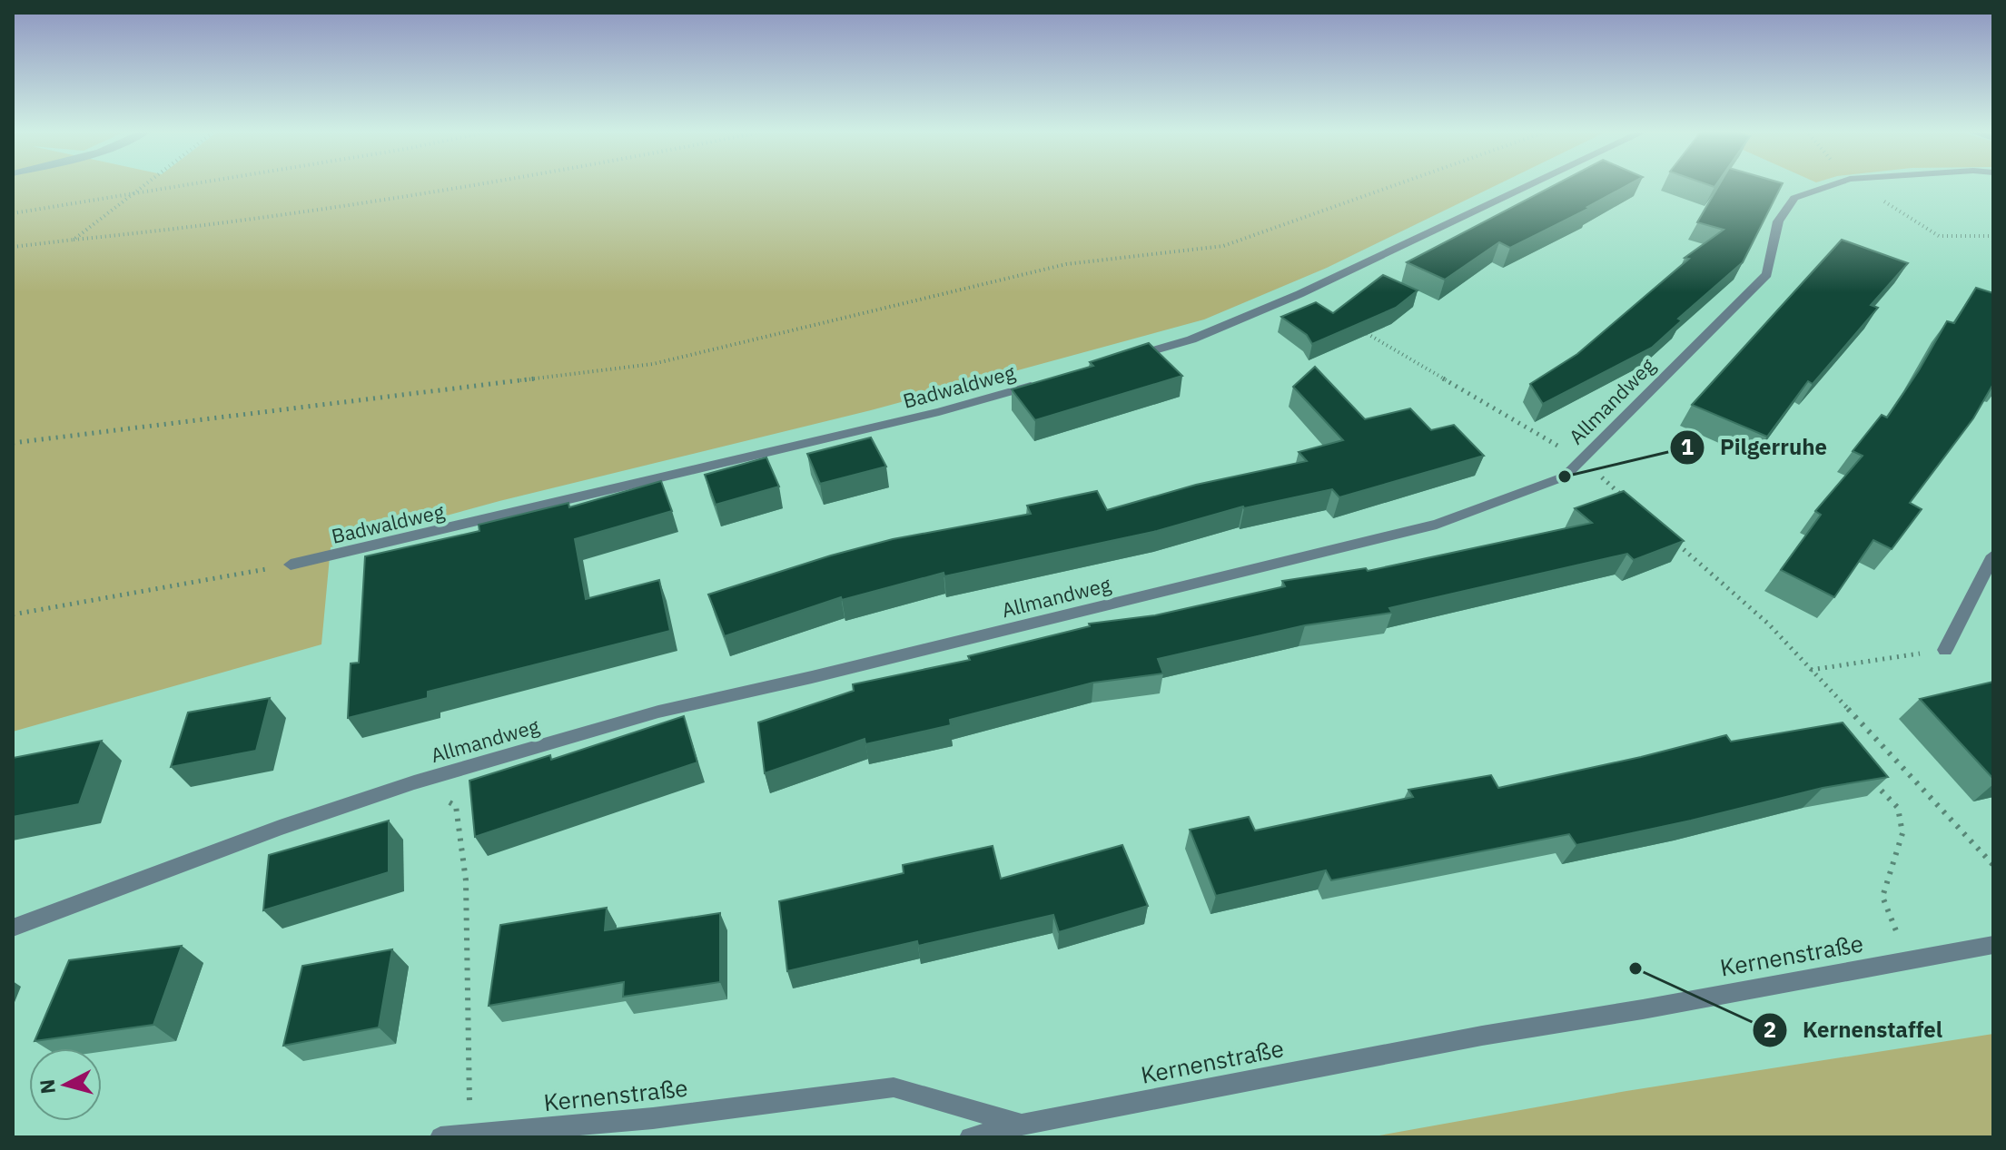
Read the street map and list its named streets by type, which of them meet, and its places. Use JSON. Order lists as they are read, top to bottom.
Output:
{
  "streets": {
    "street": ["Badwaldweg", "Allmandweg", "Kernenstraße"]
  },
  "places": ["Pilgerruhe", "Kernenstaffel"],
  "north": "left"
}
